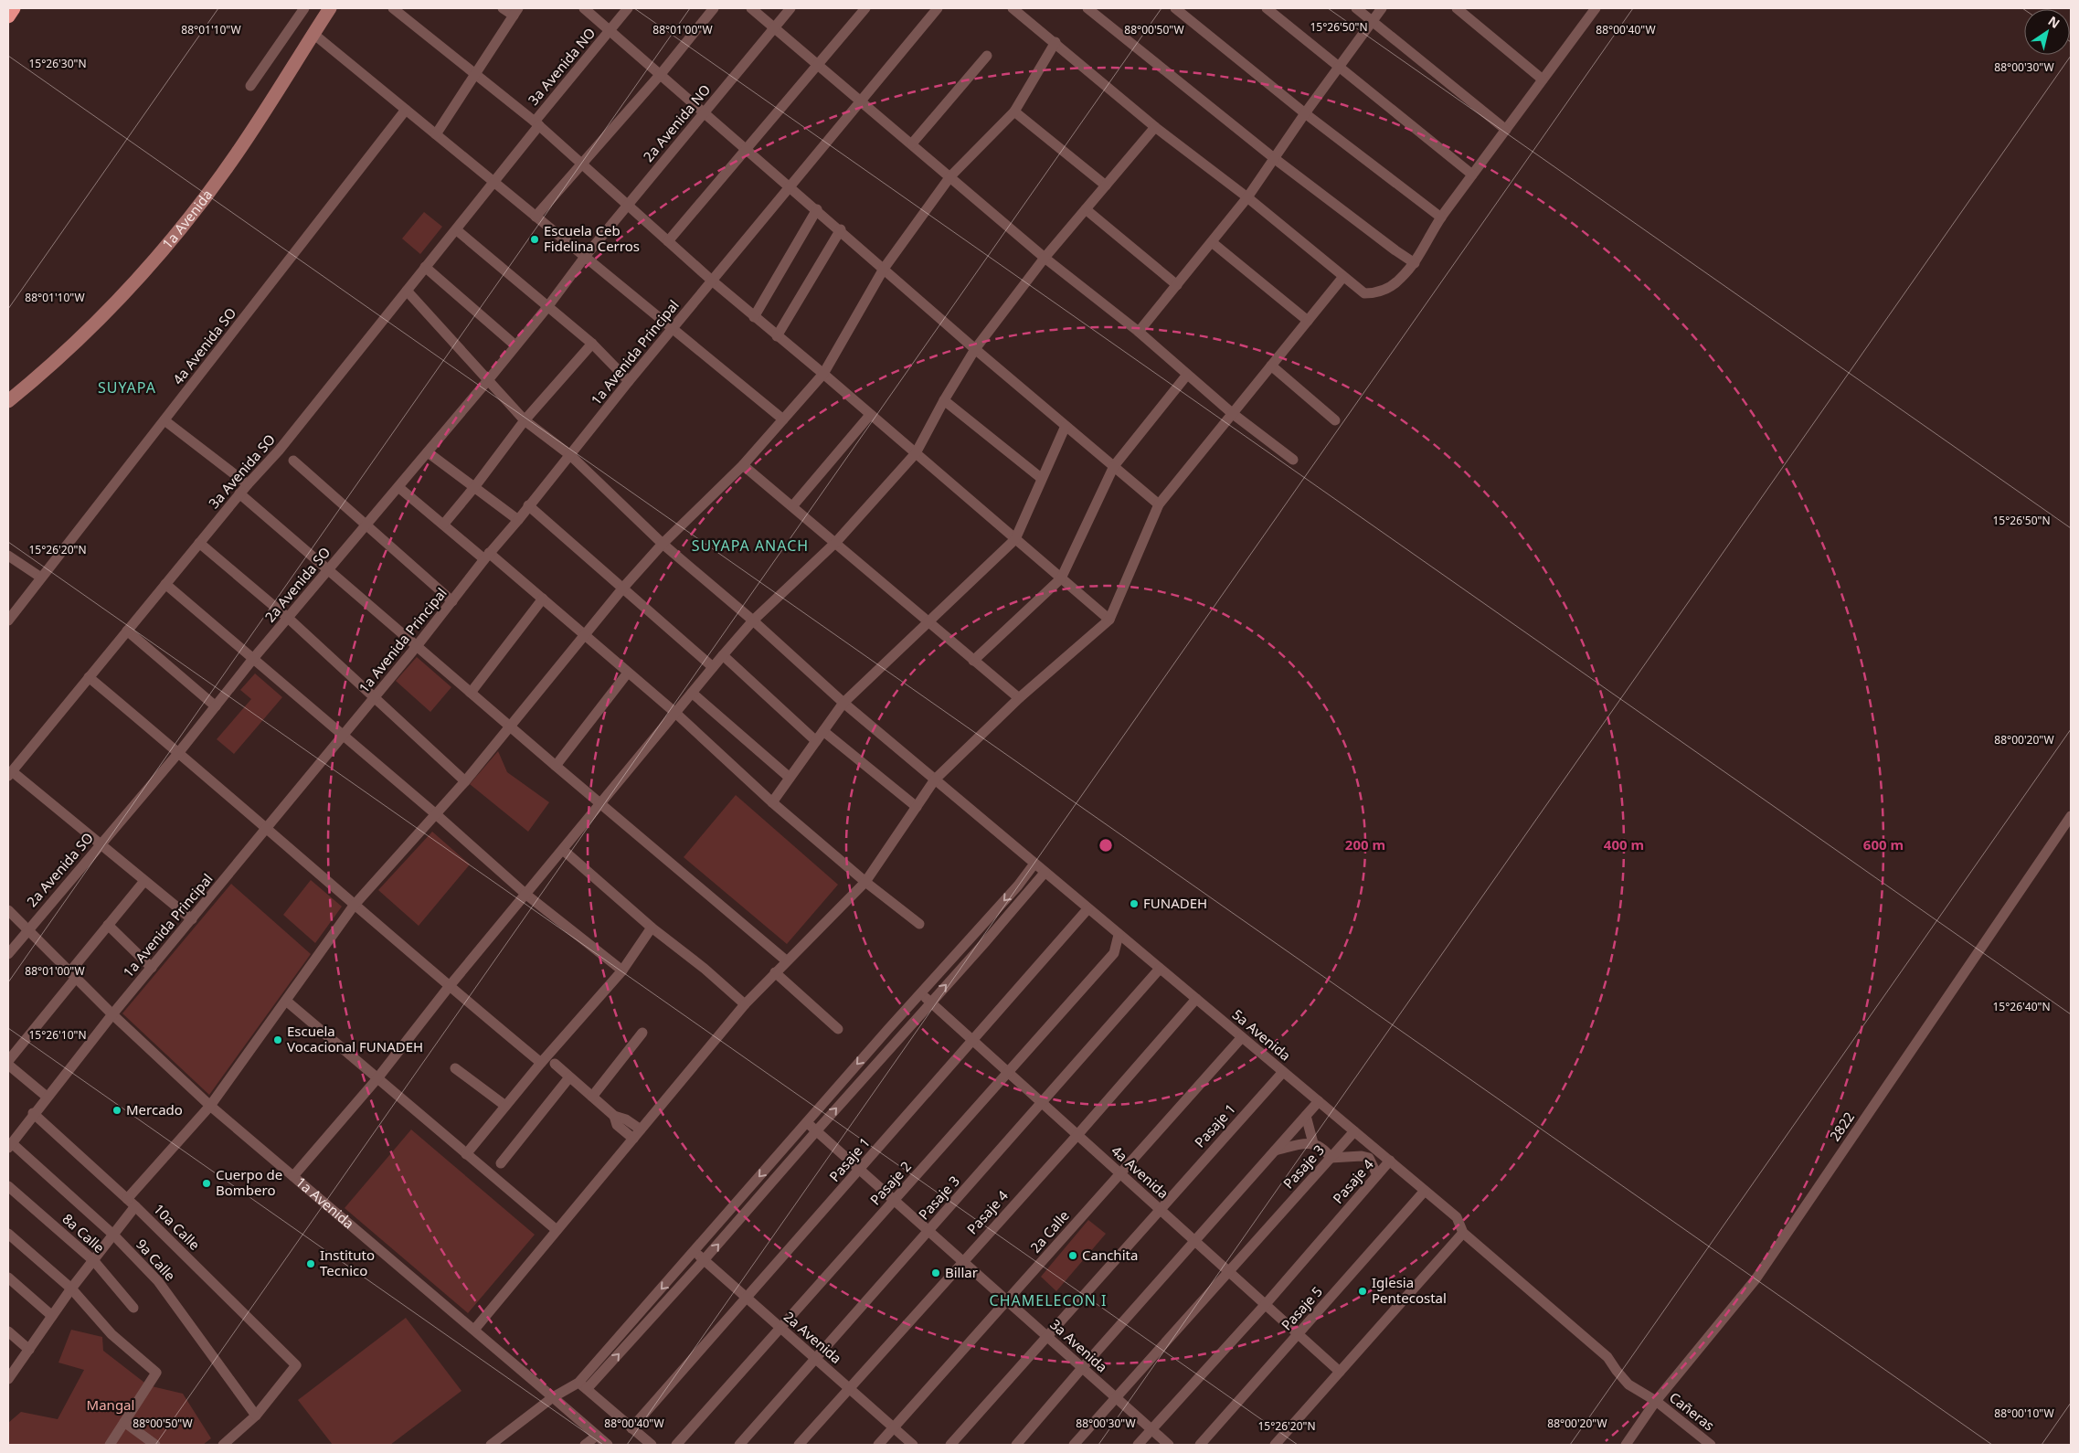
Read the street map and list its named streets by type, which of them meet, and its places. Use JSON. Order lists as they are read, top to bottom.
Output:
{
  "streets": {
    "street": [
      "3a Avenida NO",
      "2a Avenida NO",
      "1a Avenida",
      "4a Avenida SO",
      "1a Avenida Principal",
      "3a Avenida SO",
      "2a Avenida SO",
      "5a Avenida",
      "Pasaje 1",
      "2822",
      "Pasaje 3",
      "4a Avenida",
      "Pasaje 4",
      "Pasaje 2",
      "10a Calle",
      "2a Calle",
      "8a Calle",
      "9a Calle",
      "Pasaje 5",
      "2a Avenida",
      "3a Avenida",
      "Cañeras"
    ]
  },
  "crossings": [
    ["3a Avenida NO", "3a Avenida SO"],
    ["2a Avenida NO", "2a Avenida SO"],
    ["1a Avenida", "1a Avenida Principal"],
    ["1a Avenida", "2a Avenida SO"],
    ["1a Avenida Principal", "5a Avenida"],
    ["3a Avenida SO", "5a Avenida"],
    ["2a Avenida SO", "5a Avenida"],
    ["5a Avenida", "Pasaje 1"],
    ["5a Avenida", "Pasaje 3"],
    ["5a Avenida", "Pasaje 4"],
    ["5a Avenida", "Pasaje 2"],
    ["5a Avenida", "2a Calle"],
    ["5a Avenida", "Pasaje 5"],
    ["5a Avenida", "Cañeras"],
    ["Pasaje 1", "4a Avenida"],
    ["Pasaje 1", "2a Avenida"],
    ["Pasaje 1", "3a Avenida"],
    ["2822", "Cañeras"],
    ["Pasaje 3", "4a Avenida"],
    ["Pasaje 3", "2a Avenida"],
    ["Pasaje 3", "3a Avenida"],
    ["4a Avenida", "Pasaje 4"],
    ["4a Avenida", "Pasaje 2"],
    ["4a Avenida", "2a Calle"],
    ["4a Avenida", "Pasaje 5"],
    ["Pasaje 4", "2a Avenida"],
    ["Pasaje 4", "3a Avenida"],
    ["Pasaje 2", "2a Avenida"],
    ["Pasaje 2", "3a Avenida"],
    ["10a Calle", "9a Calle"],
    ["2a Calle", "2a Avenida"],
    ["2a Calle", "3a Avenida"]
  ],
  "districts": ["SUYAPA", "SUYAPA ANACH", "CHAMELECON I"],
  "parks": ["Mangal"],
  "places": [
    "Escuela Ceb Fidelina Cerros",
    "FUNADEH",
    "Escuela Vocacional FUNADEH",
    "Mercado",
    "Cuerpo de Bombero",
    "Canchita",
    "Instituto Tecnico",
    "Billar",
    "Iglesia Pentecostal"
  ],
  "north": "top right",
  "coordinates": [
    "15°26'50\"N",
    "88°01'10\"W",
    "88°01'00\"W",
    "88°00'50\"W",
    "88°00'40\"W",
    "15°26'30\"N",
    "88°00'30\"W",
    "15°26'20\"N",
    "88°00'20\"W",
    "15°26'40\"N",
    "15°26'10\"N",
    "88°00'10\"W"
  ],
  "rings": ["200 m", "400 m", "600 m"]
}
